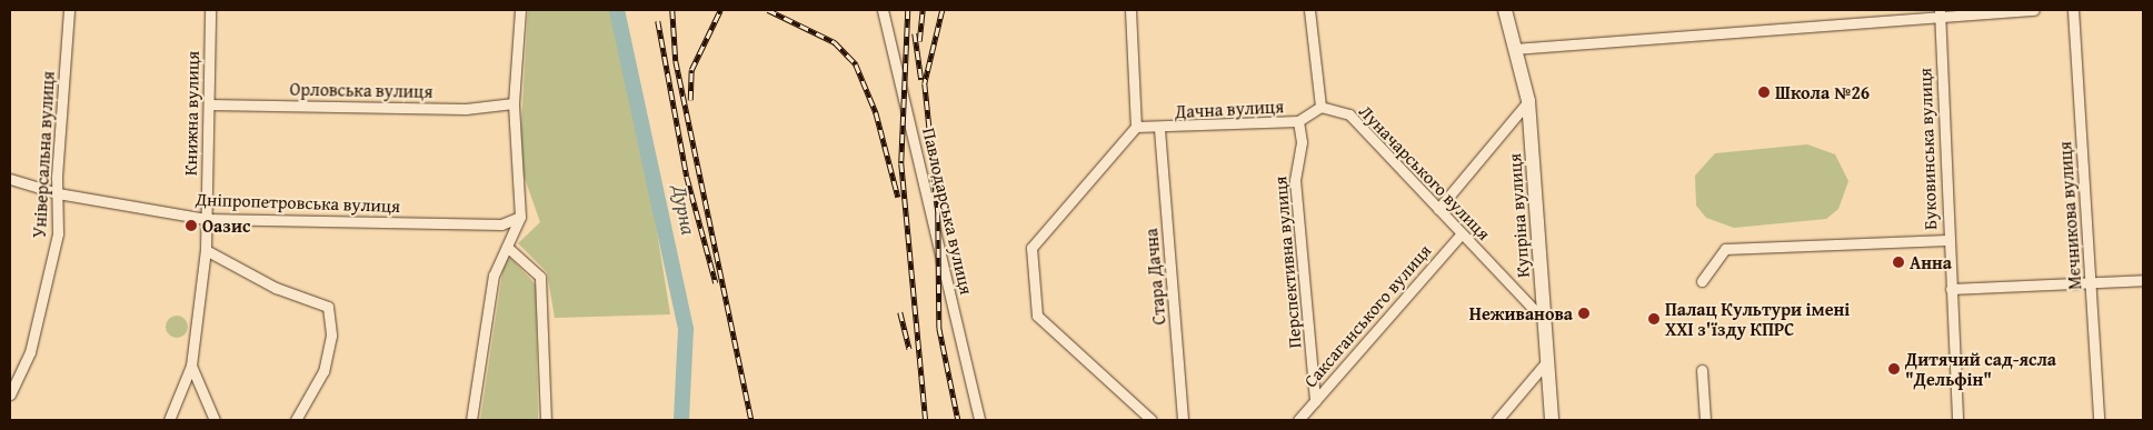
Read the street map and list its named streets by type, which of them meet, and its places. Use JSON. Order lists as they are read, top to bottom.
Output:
{
  "streets": {
    "main road": ["Купріна вулиця"],
    "street": [
      "Орловська вулиця",
      "Дачна вулиця",
      "Книжна вулиця",
      "Буковинська вулиця",
      "Універсальна вулиця",
      "Луначарського вулиця",
      "Дніпропетровська вулиця",
      "Павлодарська вулиця",
      "Мєчникова вулиця",
      "Перспективна вулиця",
      "Стара Дачна",
      "Саксаганського вулиця"
    ]
  },
  "crossings": [
    ["Орловська вулиця", "Книжна вулиця"],
    ["Дачна вулиця", "Луначарського вулиця"],
    ["Дачна вулиця", "Перспективна вулиця"],
    ["Дачна вулиця", "Стара Дачна"],
    ["Книжна вулиця", "Дніпропетровська вулиця"],
    ["Універсальна вулиця", "Дніпропетровська вулиця"],
    ["Луначарського вулиця", "Купріна вулиця"],
    ["Луначарського вулиця", "Саксаганського вулиця"],
    ["Перспективна вулиця", "Саксаганського вулиця"]
  ],
  "water": ["Дурна"],
  "places": [
    "Школа №26",
    "Оазис",
    "Анна",
    "Неживанова",
    "Палац Культури імені XXI з'їзду КПРС",
    "Дитячий сад-ясла \"Дельфін\""
  ]
}
